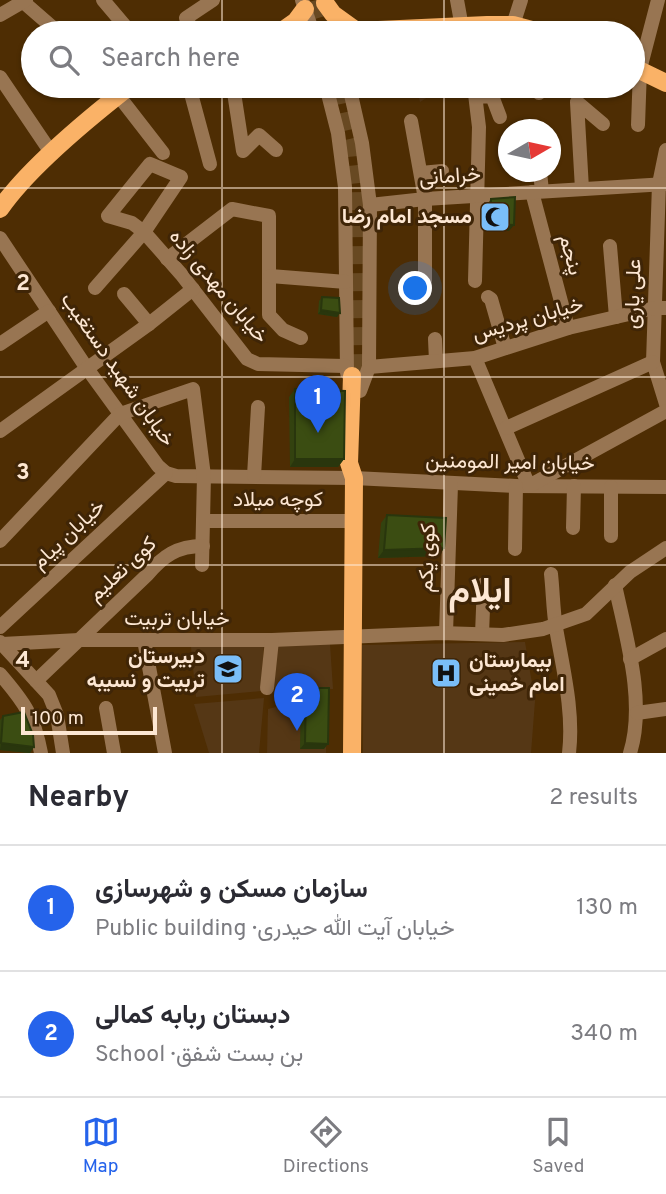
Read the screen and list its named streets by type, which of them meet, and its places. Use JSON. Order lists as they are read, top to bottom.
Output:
{
  "streets": {
    "street": [
      "خرامانی",
      "پنجم",
      "خیابان مهدی زاده",
      "علی یاری",
      "خیابان پردیس",
      "خیابان شهید دستغیب",
      "خیابان امیر المومنین",
      "کوچه میلاد",
      "خیابان پیام",
      "کوی یکم",
      "کوی تعلیم",
      "خیابان تربیت"
    ]
  },
  "crossings": [
    ["خرامانی", "پنجم"],
    ["خرامانی", "علی یاری"],
    ["پنجم", "خیابان پردیس"],
    ["خیابان مهدی زاده", "خیابان پردیس"],
    ["علی یاری", "خیابان پردیس"],
    ["خیابان شهید دستغیب", "خیابان امیر المومنین"],
    ["خیابان شهید دستغیب", "خیابان پیام"],
    ["خیابان امیر المومنین", "کوی یکم"],
    ["کوی یکم", "خیابان تربیت"],
    ["کوی تعلیم", "خیابان تربیت"]
  ],
  "districts": ["ایلام"],
  "places": {
    "mosque": ["مسجد امام رضا"],
    "school or university": ["دبیرستان تربیت و نسیبه"],
    "hospital": ["بیمارستان امام خمینی"]
  },
  "scale_bar": "100 m",
  "north": "right",
  "page": {
    "search": "Search here",
    "pins": ["1", "2"],
    "scale": "100 m",
    "heading": ["Nearby", "2 results"],
    "list": [
      {
        "mark": "1",
        "name": "سازمان مسکن و شهرسازی",
        "note": "Public building · خیابان آیت الله حیدری",
        "value": "130 m"
      },
      {
        "mark": "2",
        "name": "دبستان ربابه کمالی",
        "note": "School · بن بست شفق",
        "value": "340 m"
      }
    ],
    "nav": ["Map", "Directions", "Saved"]
  },
  "grid": {
    "rows": ["2", "3", "4"]
  }
}
